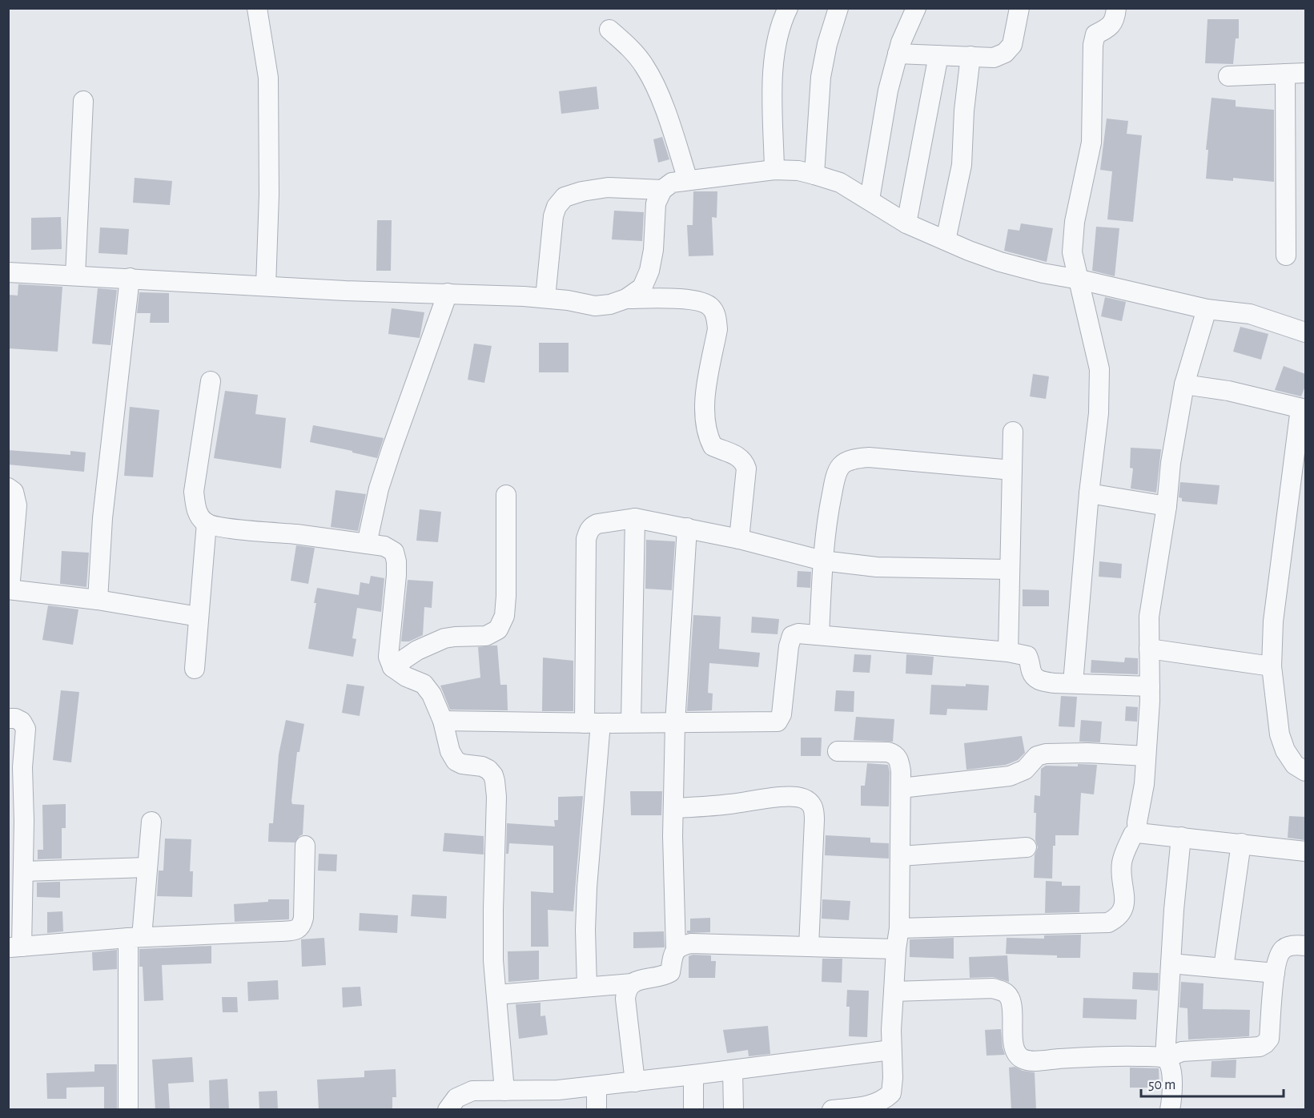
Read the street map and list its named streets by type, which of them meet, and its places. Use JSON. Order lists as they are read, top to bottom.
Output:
{
  "scale_bar": "50 m"
}
